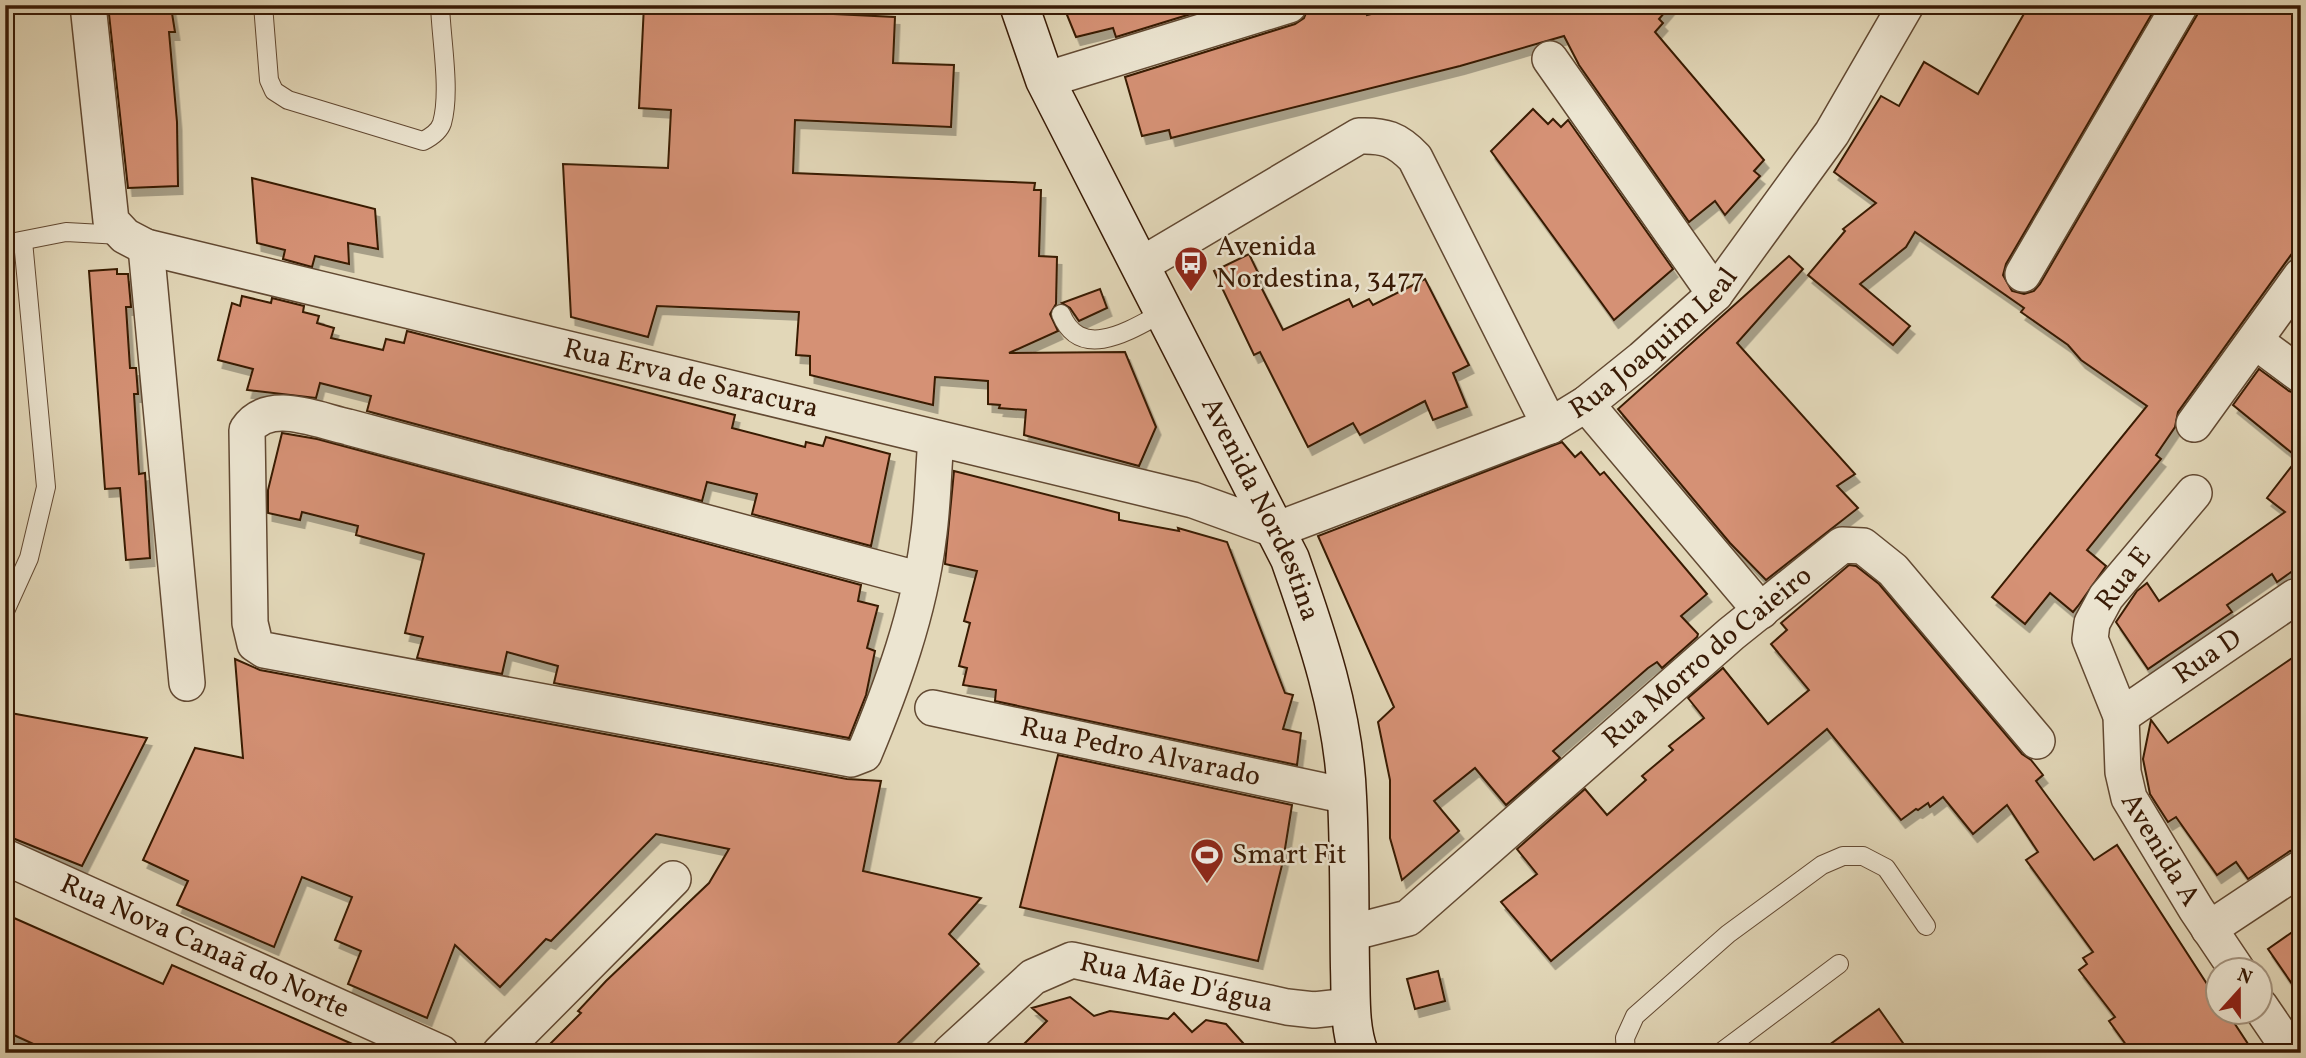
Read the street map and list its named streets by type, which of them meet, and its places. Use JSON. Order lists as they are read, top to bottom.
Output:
{
  "streets": {
    "main road": ["Avenida Nordestina"],
    "street": [
      "Rua Joaquim Leal",
      "Rua Erva de Saracura",
      "Rua E",
      "Rua Morro do Caieiro",
      "Rua D",
      "Rua Pedro Alvarado",
      "Avenida A",
      "Rua Nova Canaã do Norte",
      "Rua Mãe D'água"
    ]
  },
  "crossings": [
    ["Rua Joaquim Leal", "Rua Erva de Saracura"],
    ["Rua Joaquim Leal", "Avenida Nordestina"],
    ["Rua Erva de Saracura", "Avenida Nordestina"],
    ["Avenida Nordestina", "Rua Morro do Caieiro"],
    ["Avenida Nordestina", "Rua Pedro Alvarado"],
    ["Avenida Nordestina", "Rua Mãe D'água"],
    ["Rua E", "Rua D"],
    ["Rua E", "Avenida A"],
    ["Rua D", "Avenida A"]
  ],
  "places": {
    "bus stop": ["Avenida Nordestina, 3477"],
    "sports": ["Smart Fit"]
  },
  "north": "top"
}
